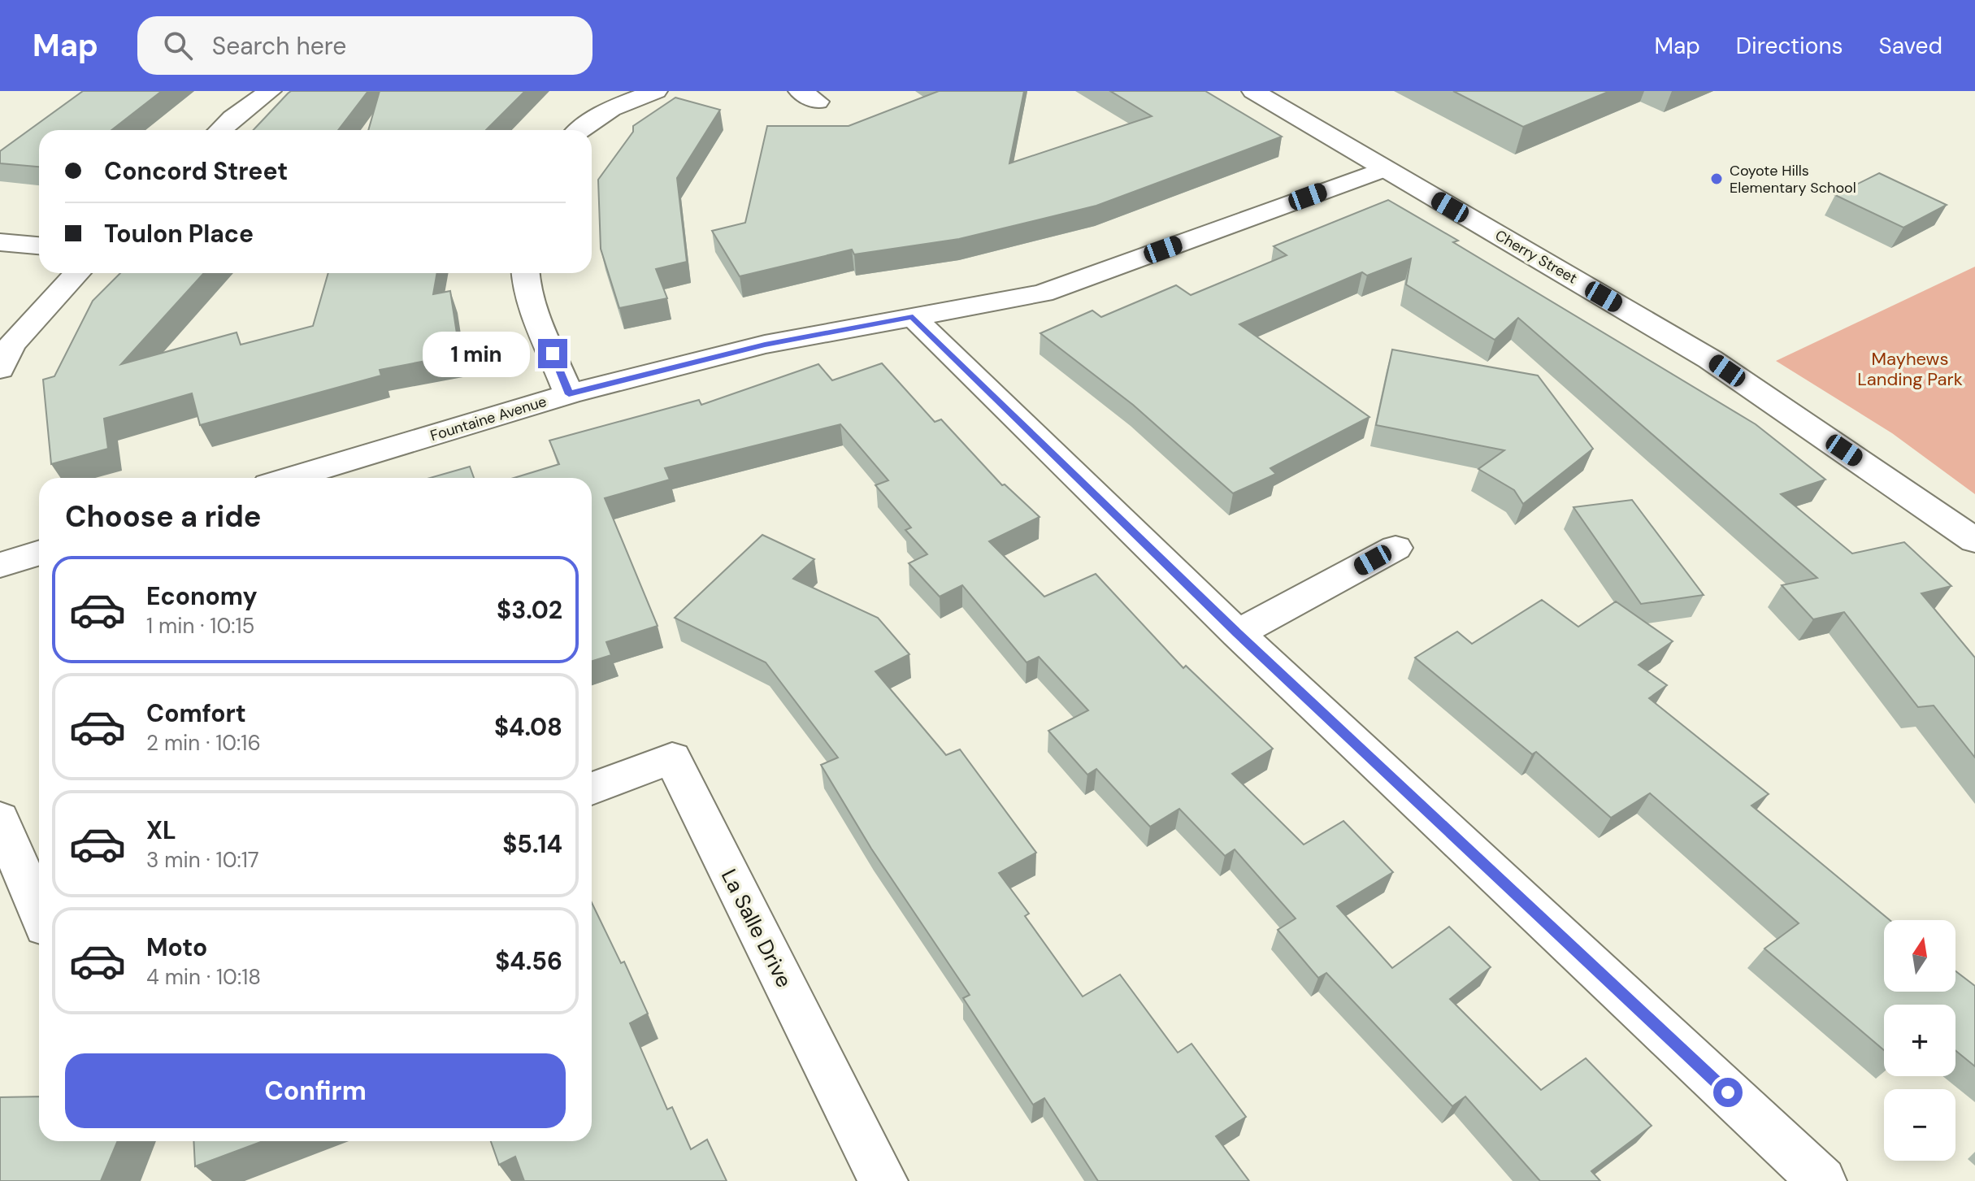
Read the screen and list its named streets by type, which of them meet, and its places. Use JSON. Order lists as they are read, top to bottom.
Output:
{
  "streets": {
    "street": ["Cherry Street", "Fountaine Avenue", "La Salle Drive"]
  },
  "crossings": [
    ["Cherry Street", "Fountaine Avenue"]
  ],
  "parks": ["Mayhews Landing Park"],
  "places": ["Coyote Hills Elementary School"],
  "north": "top",
  "page": {
    "header": "Map",
    "search": "Search here",
    "nav": ["Map", "Directions", "Saved"],
    "banner": ["Concord Street", "Toulon Place"],
    "bubble": "1 min",
    "heading": "Choose a ride",
    "list": [
      {
        "name": "Economy",
        "note": "1 min · 10:15",
        "value": "$3.02"
      },
      {
        "name": "Comfort",
        "note": "2 min · 10:16",
        "value": "$4.08"
      },
      {
        "name": "XL",
        "note": "3 min · 10:17",
        "value": "$5.14"
      },
      {
        "name": "Moto",
        "note": "4 min · 10:18",
        "value": "$4.56"
      }
    ],
    "map_buttons": ["+", "−"],
    "buttons": "Confirm"
  }
}
